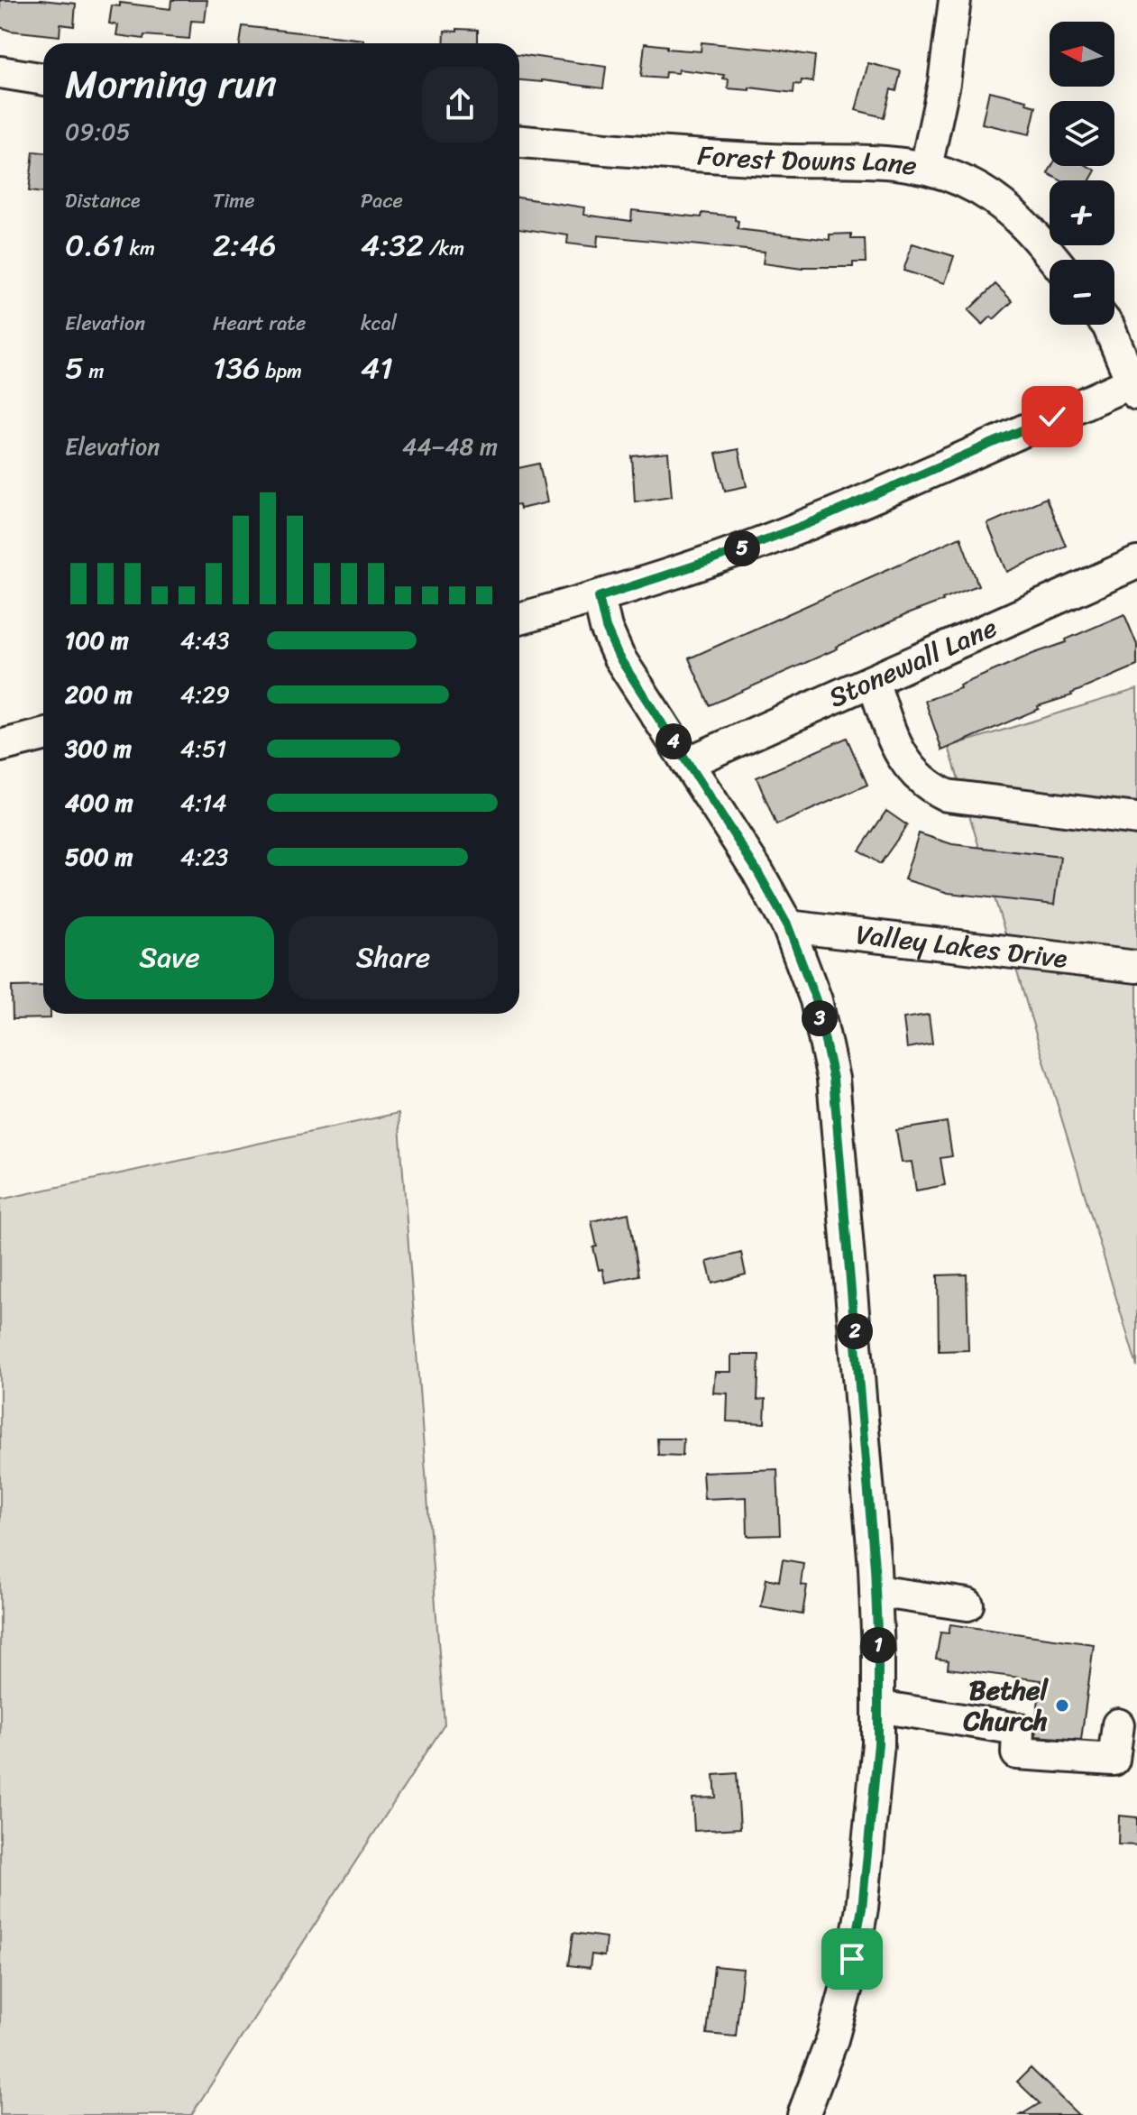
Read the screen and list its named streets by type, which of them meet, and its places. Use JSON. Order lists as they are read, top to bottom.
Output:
{
  "streets": {
    "street": ["Forest Downs Lane", "Stonewall Lane", "Valley Lakes Drive"]
  },
  "places": ["Bethel Church"],
  "north": "left",
  "page": {
    "map_buttons": ["+", "−"],
    "heading": ["Morning run", "09:05"],
    "stats": [
      ["Distance", "0.61 km"],
      ["Time", "2:46"],
      ["Pace", "4:32 /km"],
      ["Elevation", "5 m"],
      ["Heart rate", "136 bpm"],
      ["kcal", "41"]
    ],
    "chart": ["Elevation", "44–48 m"],
    "pins": [
      "5",
      "4",
      "3",
      "2",
      "1"
    ],
    "list": [
      {
        "name": "100 m",
        "note": "4:43"
      },
      {
        "name": "200 m",
        "note": "4:29"
      },
      {
        "name": "300 m",
        "note": "4:51"
      },
      {
        "name": "400 m",
        "note": "4:14"
      },
      {
        "name": "500 m",
        "note": "4:23"
      }
    ],
    "buttons": ["Save", "Share"]
  }
}
